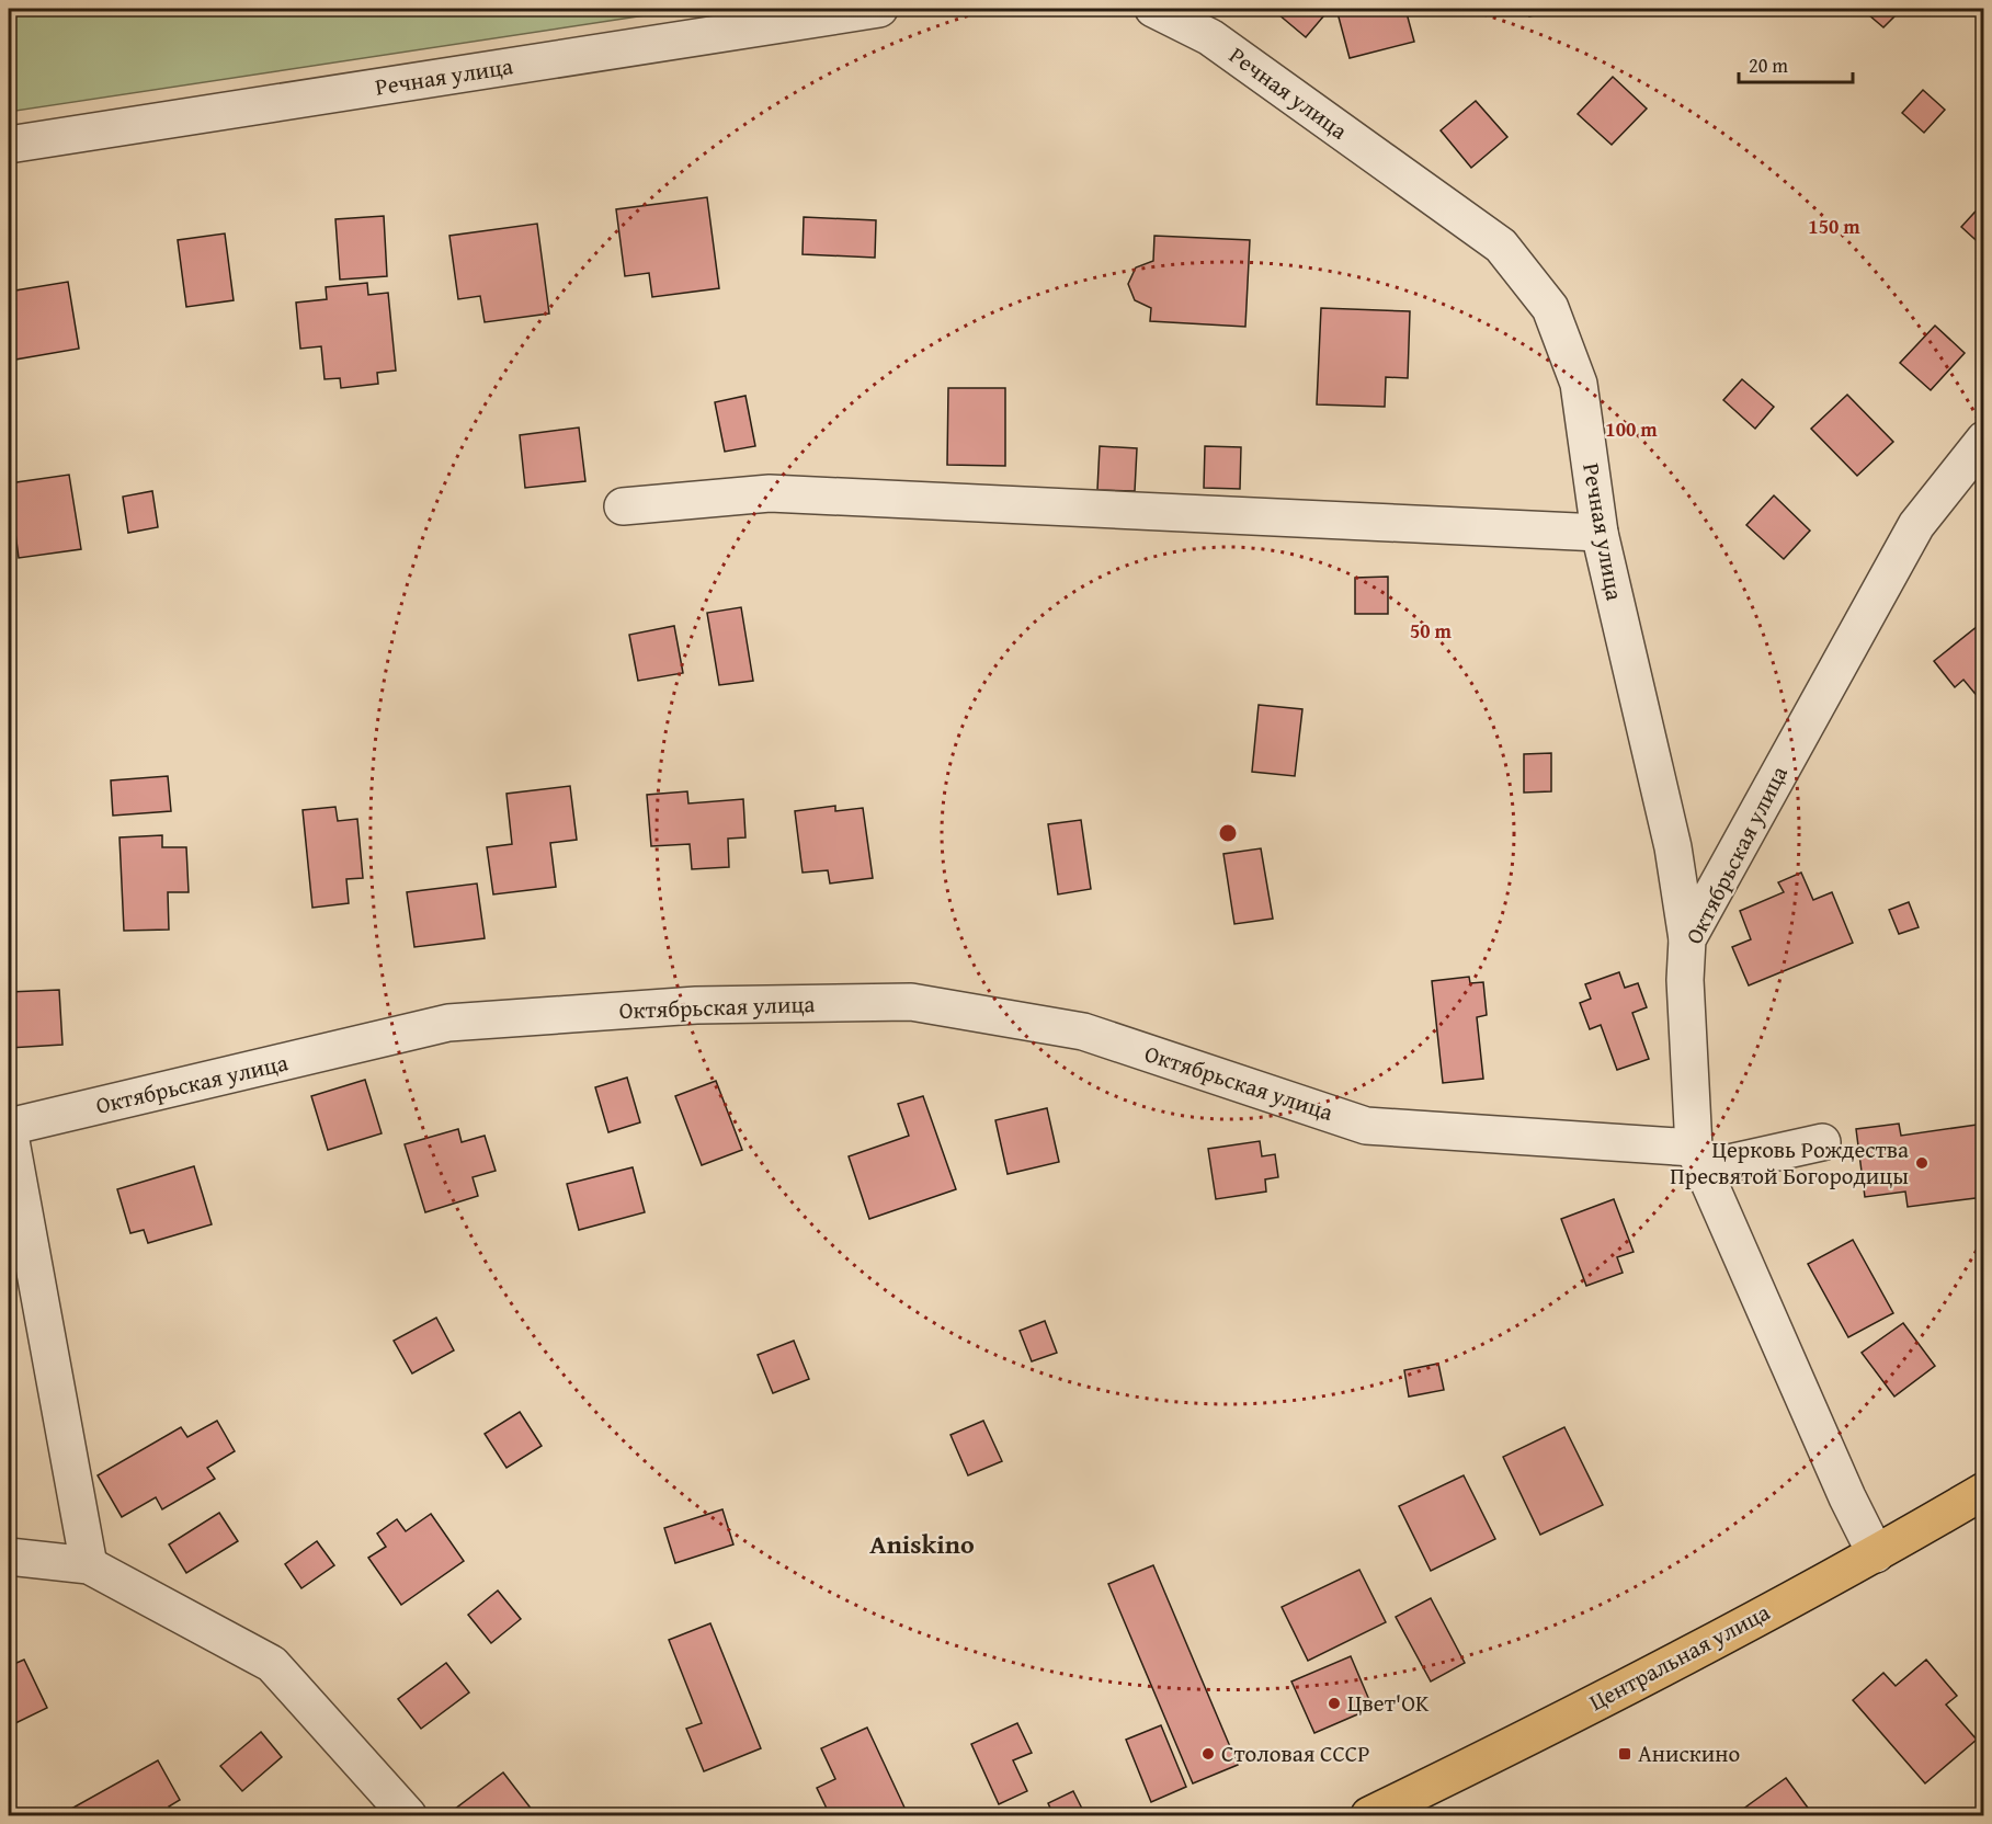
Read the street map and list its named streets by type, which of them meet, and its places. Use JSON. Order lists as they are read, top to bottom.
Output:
{
  "streets": {
    "main road": ["Центральная улица"],
    "street": ["Речная улица", "Октябрьская улица"]
  },
  "crossings": [
    ["Речная улица", "Октябрьская улица"]
  ],
  "districts": ["Aniskino"],
  "places": {
    "other": ["Церковь Рождества Пресвятой Богородицы", "Цвет'OK", "Столовая СССР"],
    "transit": ["Анискино"]
  },
  "scale_bar": "20 m",
  "rings": ["150 m", "100 m", "50 m"]
}
